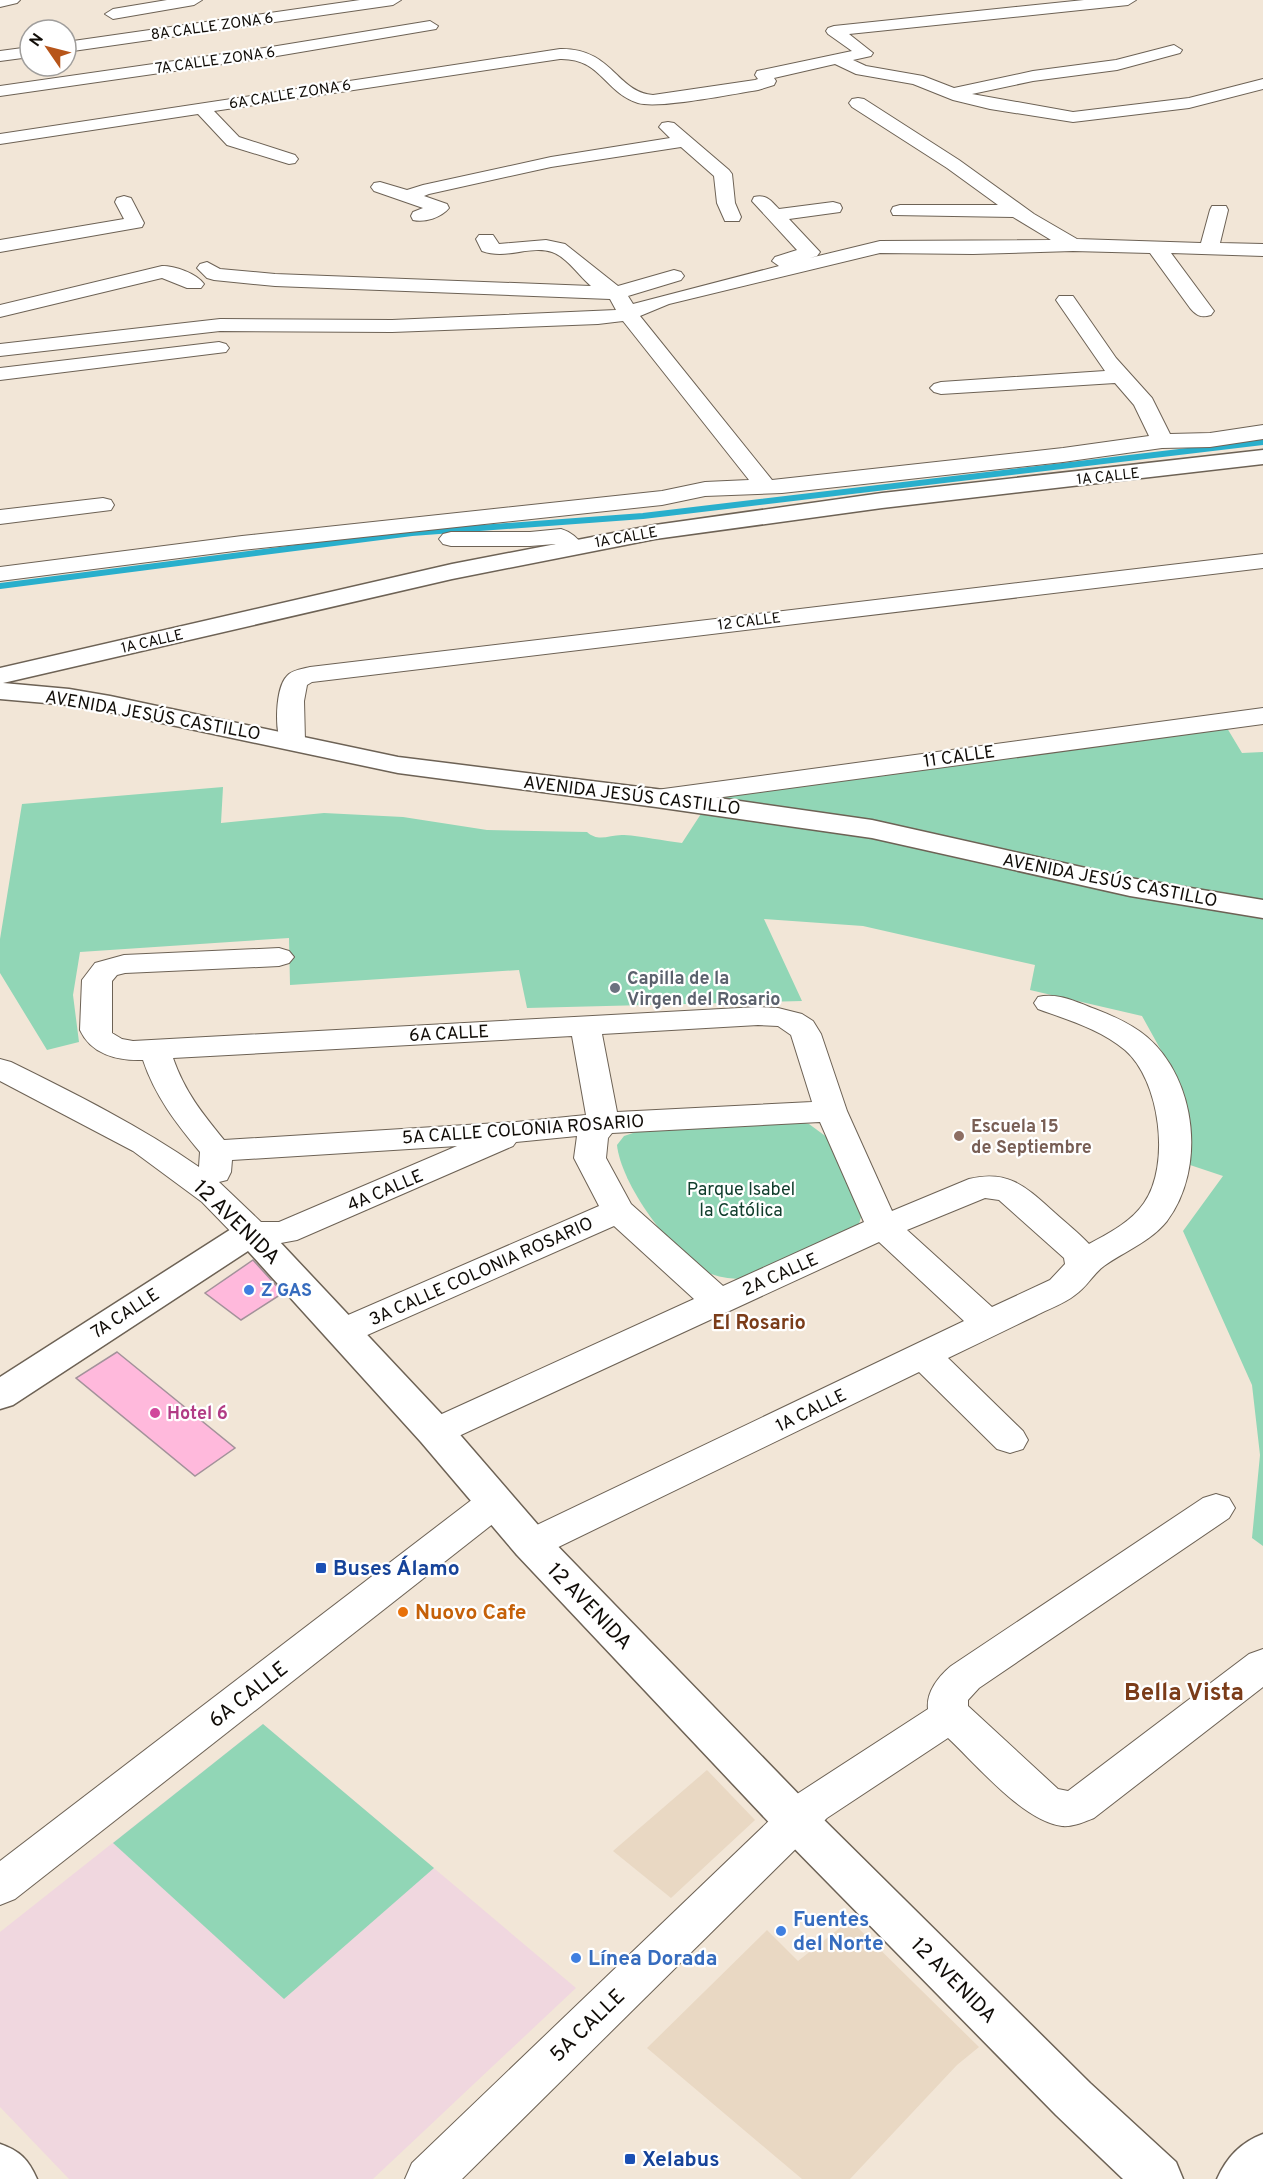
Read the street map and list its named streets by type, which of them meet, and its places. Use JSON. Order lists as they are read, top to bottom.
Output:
{
  "streets": {
    "street": [
      "8A CALLE ZONA 6",
      "7A CALLE ZONA 6",
      "6A CALLE ZONA 6",
      "1A CALLE",
      "12 CALLE",
      "AVENIDA JESÚS CASTILLO",
      "11 CALLE",
      "6A CALLE",
      "5A CALLE COLONIA ROSARIO",
      "4A CALLE",
      "12 AVENIDA",
      "3A CALLE COLONIA ROSARIO",
      "2A CALLE",
      "7A CALLE",
      "5A CALLE"
    ]
  },
  "crossings": [
    ["1A CALLE", "12 AVENIDA"],
    ["1A CALLE", "2A CALLE"],
    ["12 CALLE", "AVENIDA JESÚS CASTILLO"],
    ["AVENIDA JESÚS CASTILLO", "11 CALLE"],
    ["6A CALLE", "5A CALLE COLONIA ROSARIO"],
    ["6A CALLE", "12 AVENIDA"],
    ["5A CALLE COLONIA ROSARIO", "4A CALLE"],
    ["4A CALLE", "12 AVENIDA"],
    ["4A CALLE", "7A CALLE"],
    ["12 AVENIDA", "3A CALLE COLONIA ROSARIO"],
    ["12 AVENIDA", "2A CALLE"],
    ["12 AVENIDA", "7A CALLE"],
    ["12 AVENIDA", "5A CALLE"]
  ],
  "districts": ["El Rosario", "Bella Vista"],
  "parks": ["Parque Isabel la Católica"],
  "places": {
    "other": [
      "Capilla de la Virgen del Rosario",
      "Escuela 15 de Septiembre",
      "Z GAS",
      "Hotel 6",
      "Nuovo Cafe",
      "Fuentes del Norte",
      "Línea Dorada"
    ],
    "transit": ["Buses Álamo", "Xelabus"]
  },
  "north": "top left"
}
